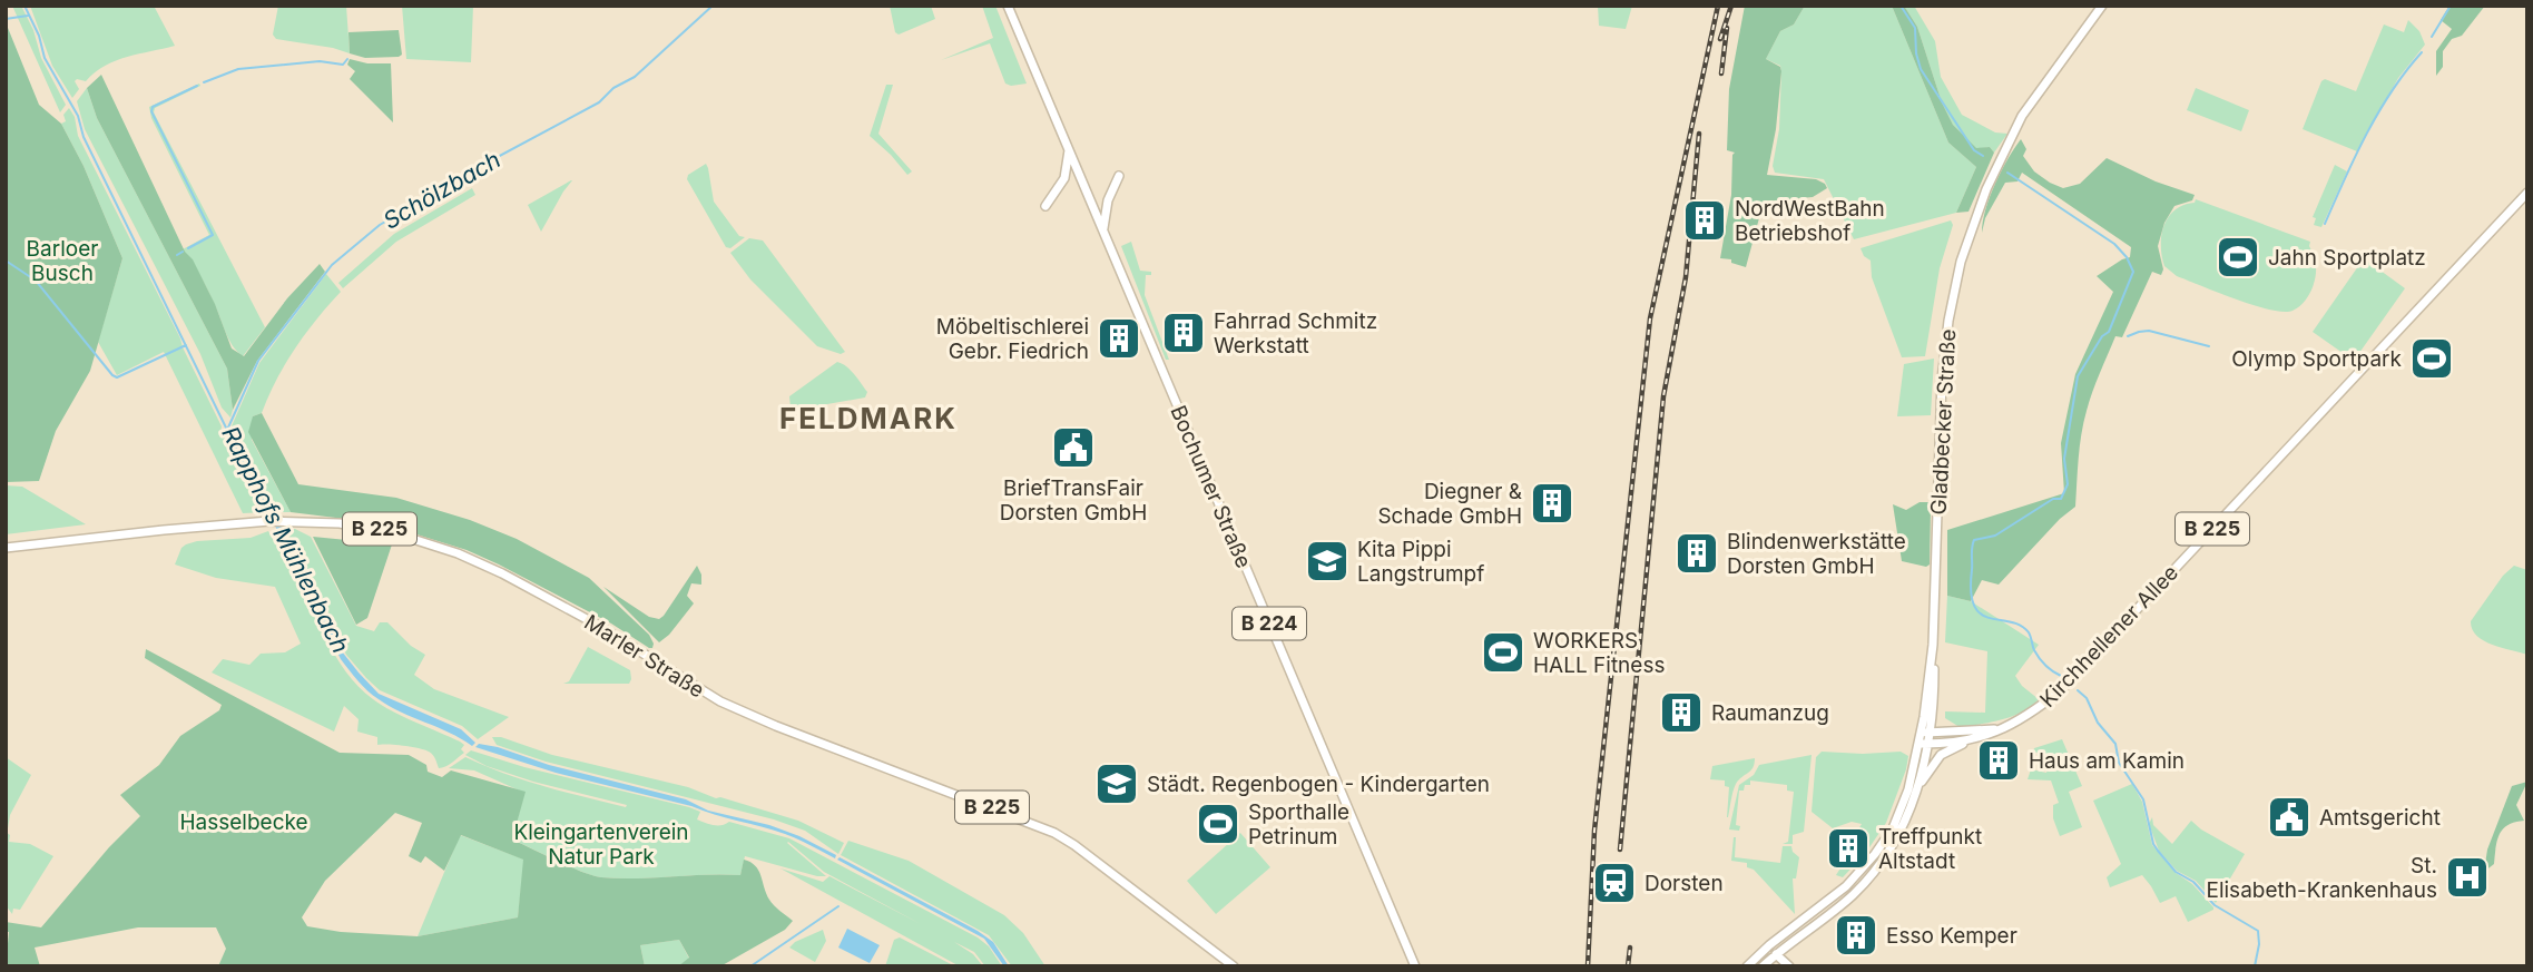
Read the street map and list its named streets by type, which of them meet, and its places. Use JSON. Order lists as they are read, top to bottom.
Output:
{
  "streets": {
    "main road": [
      "Gladbecker Straße",
      "Bochumer Straße",
      "B 225",
      "B 224",
      "Kirchhellener Allee",
      "Marler Straße"
    ]
  },
  "crossings": [
    ["Gladbecker Straße", "Kirchhellener Allee"],
    ["B 225", "Kirchhellener Allee"]
  ],
  "districts": ["FELDMARK"],
  "water": ["Schölzbach", "Rapphofs Mühlenbach"],
  "parks": ["Barloer Busch", "Hasselbecke", "Kleingartenverein Natur Park"],
  "places": {
    "building": [
      "NordWestBahn Betriebshof",
      "Fahrrad Schmitz Werkstatt",
      "Möbeltischlerei Gebr. Fiedrich",
      "Diegner & Schade GmbH",
      "Blindenwerkstätte Dorsten GmbH",
      "Raumanzug",
      "Haus am Kamin",
      "Treffpunkt Altstadt",
      "Esso Kemper"
    ],
    "sports": [
      "Jahn Sportplatz",
      "Olymp Sportpark",
      "WORKERS HALL Fitness",
      "Sporthalle Petrinum"
    ],
    "public building": ["BriefTransFair Dorsten GmbH", "Amtsgericht"],
    "school or university": ["Kita Pippi Langstrumpf", "Städt. Regenbogen - Kindergarten"],
    "hospital": ["St. Elisabeth-Krankenhaus"],
    "station": ["Dorsten"]
  }
}
